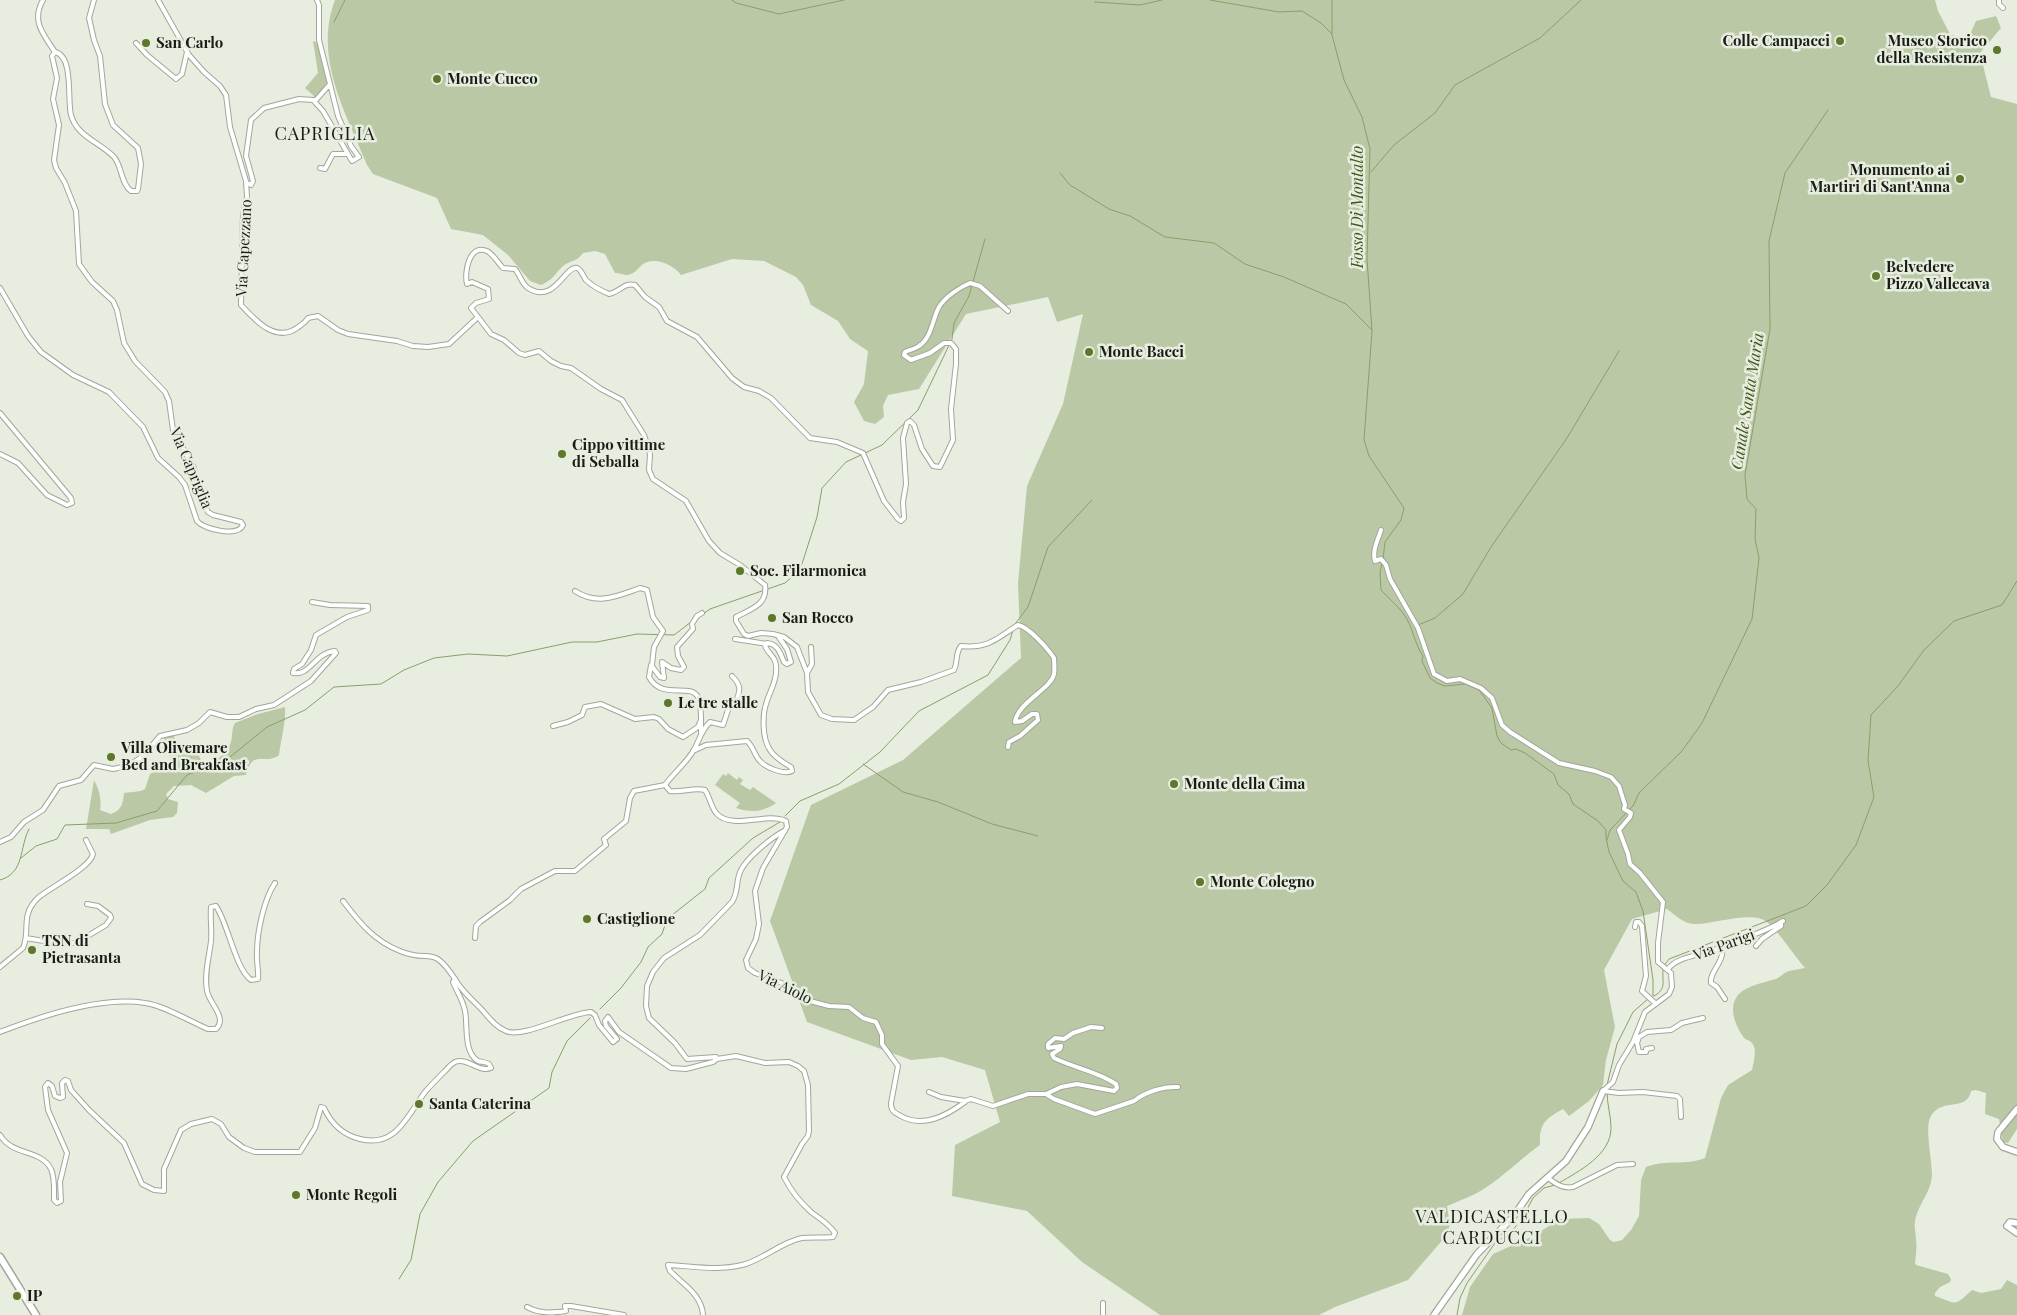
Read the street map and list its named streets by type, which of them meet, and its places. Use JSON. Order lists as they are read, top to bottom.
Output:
{
  "streets": {
    "street": [
      "Via Capezzano",
      "Via Capriglia",
      "Via Parigi",
      "Via Aiolo"
    ]
  },
  "districts": ["CAPRIGLIA", "VALDICASTELLO CARDUCCI"],
  "water": ["Fosso Di Montalto", "Canale Santa Maria"],
  "places": [
    "Colle Campacci",
    "San Carlo",
    "Museo Storico della Resistenza",
    "Monte Cucco",
    "Monumento ai Martiri di Sant'Anna",
    "Belvedere Pizzo Vallecava",
    "Monte Bacci",
    "Cippo vittime di Seballa",
    "Soc. Filarmonica",
    "San Rocco",
    "Le tre stalle",
    "Villa Olivemare Bed and Breakfast",
    "Monte della Cima",
    "Monte Colegno",
    "Castiglione",
    "TSN di Pietrasanta",
    "Santa Caterina",
    "Monte Regoli",
    "IP"
  ]
}
